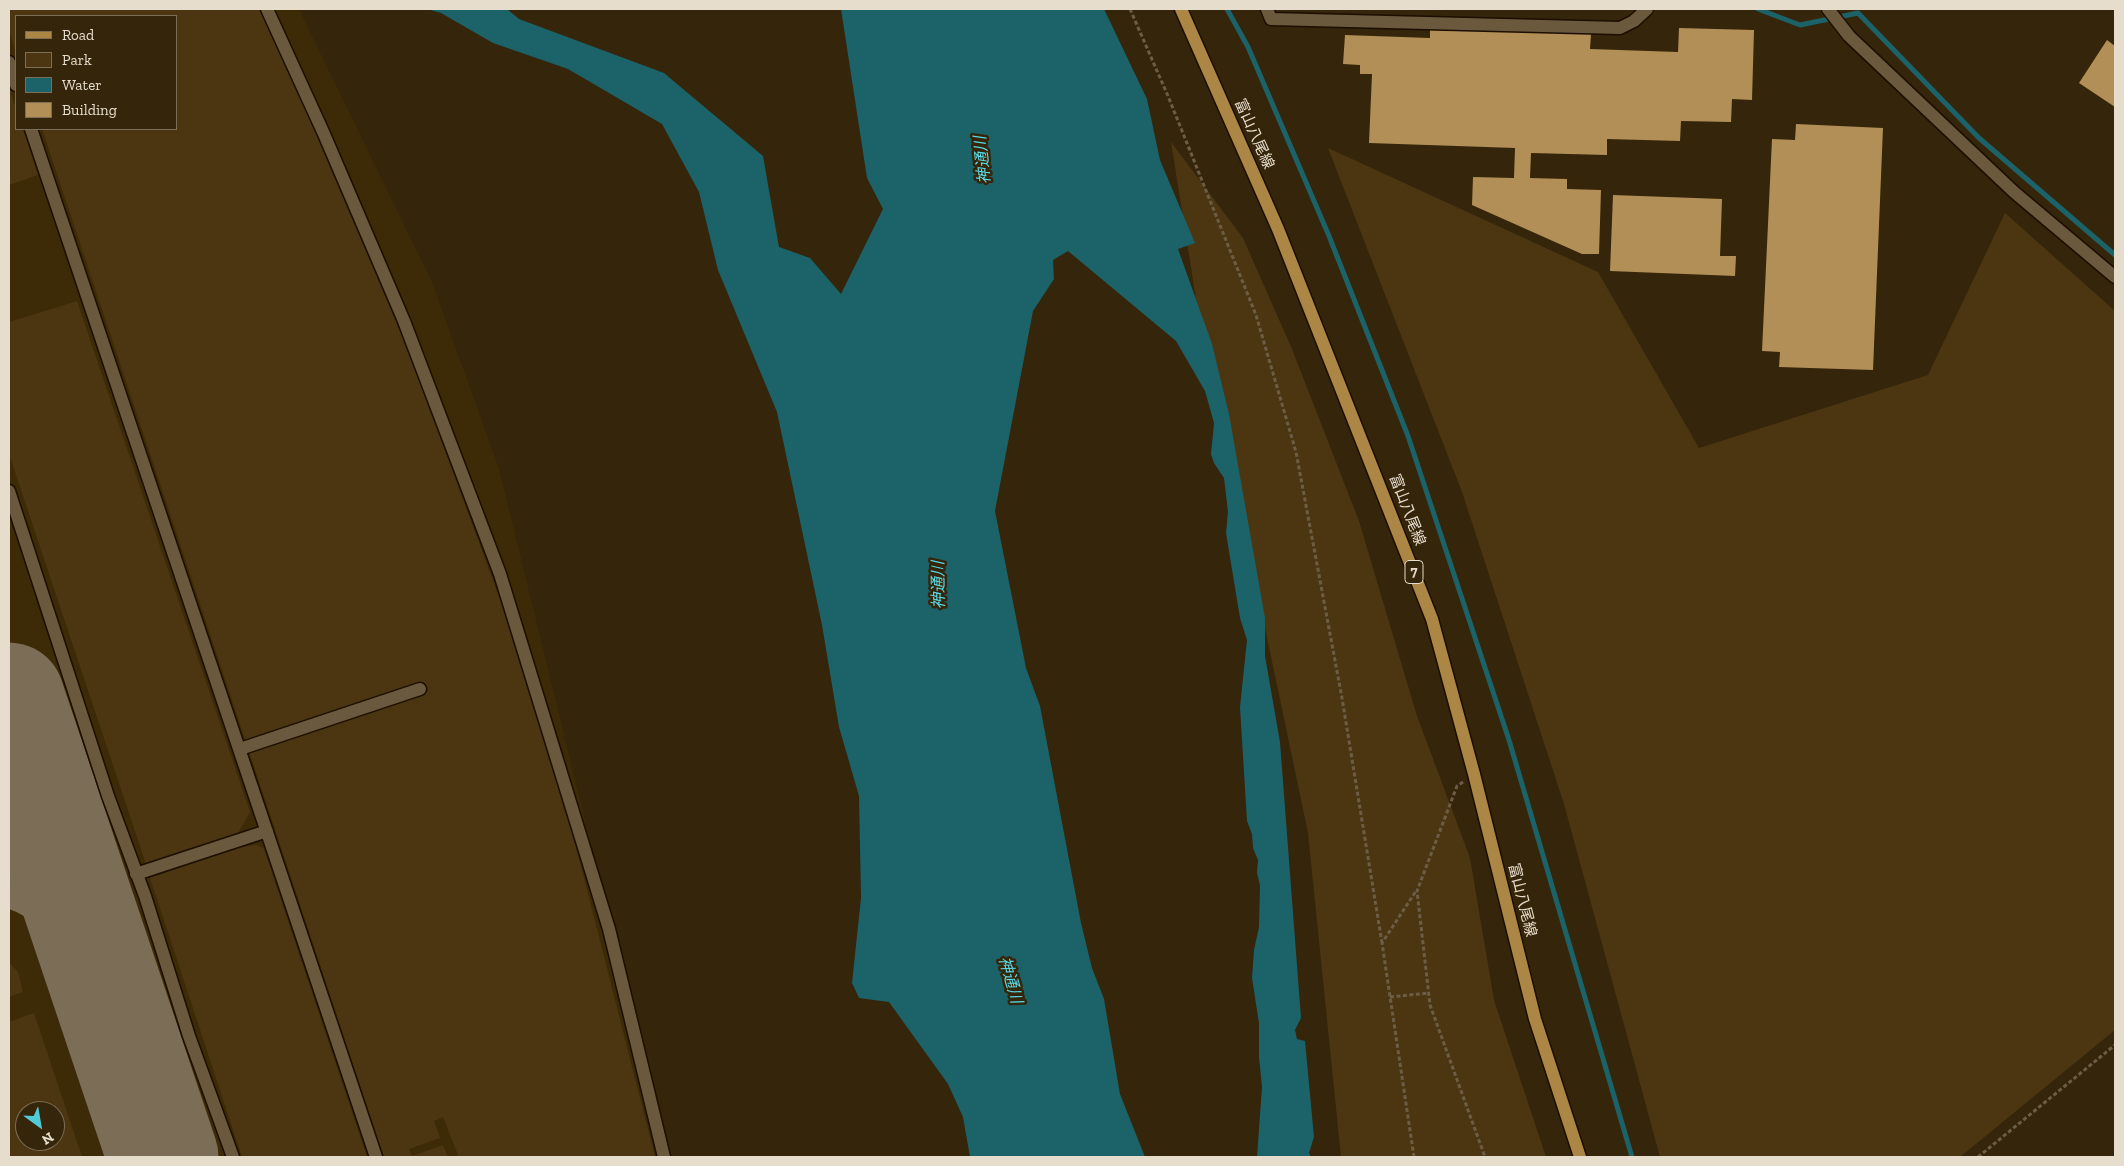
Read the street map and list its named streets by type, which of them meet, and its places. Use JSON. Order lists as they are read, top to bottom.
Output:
{
  "streets": {
    "main road": ["富山八尾線", "7"]
  },
  "water": ["神通川"],
  "legend": [
    "Road",
    "Park",
    "Water",
    "Building"
  ],
  "north": "bottom right"
}
